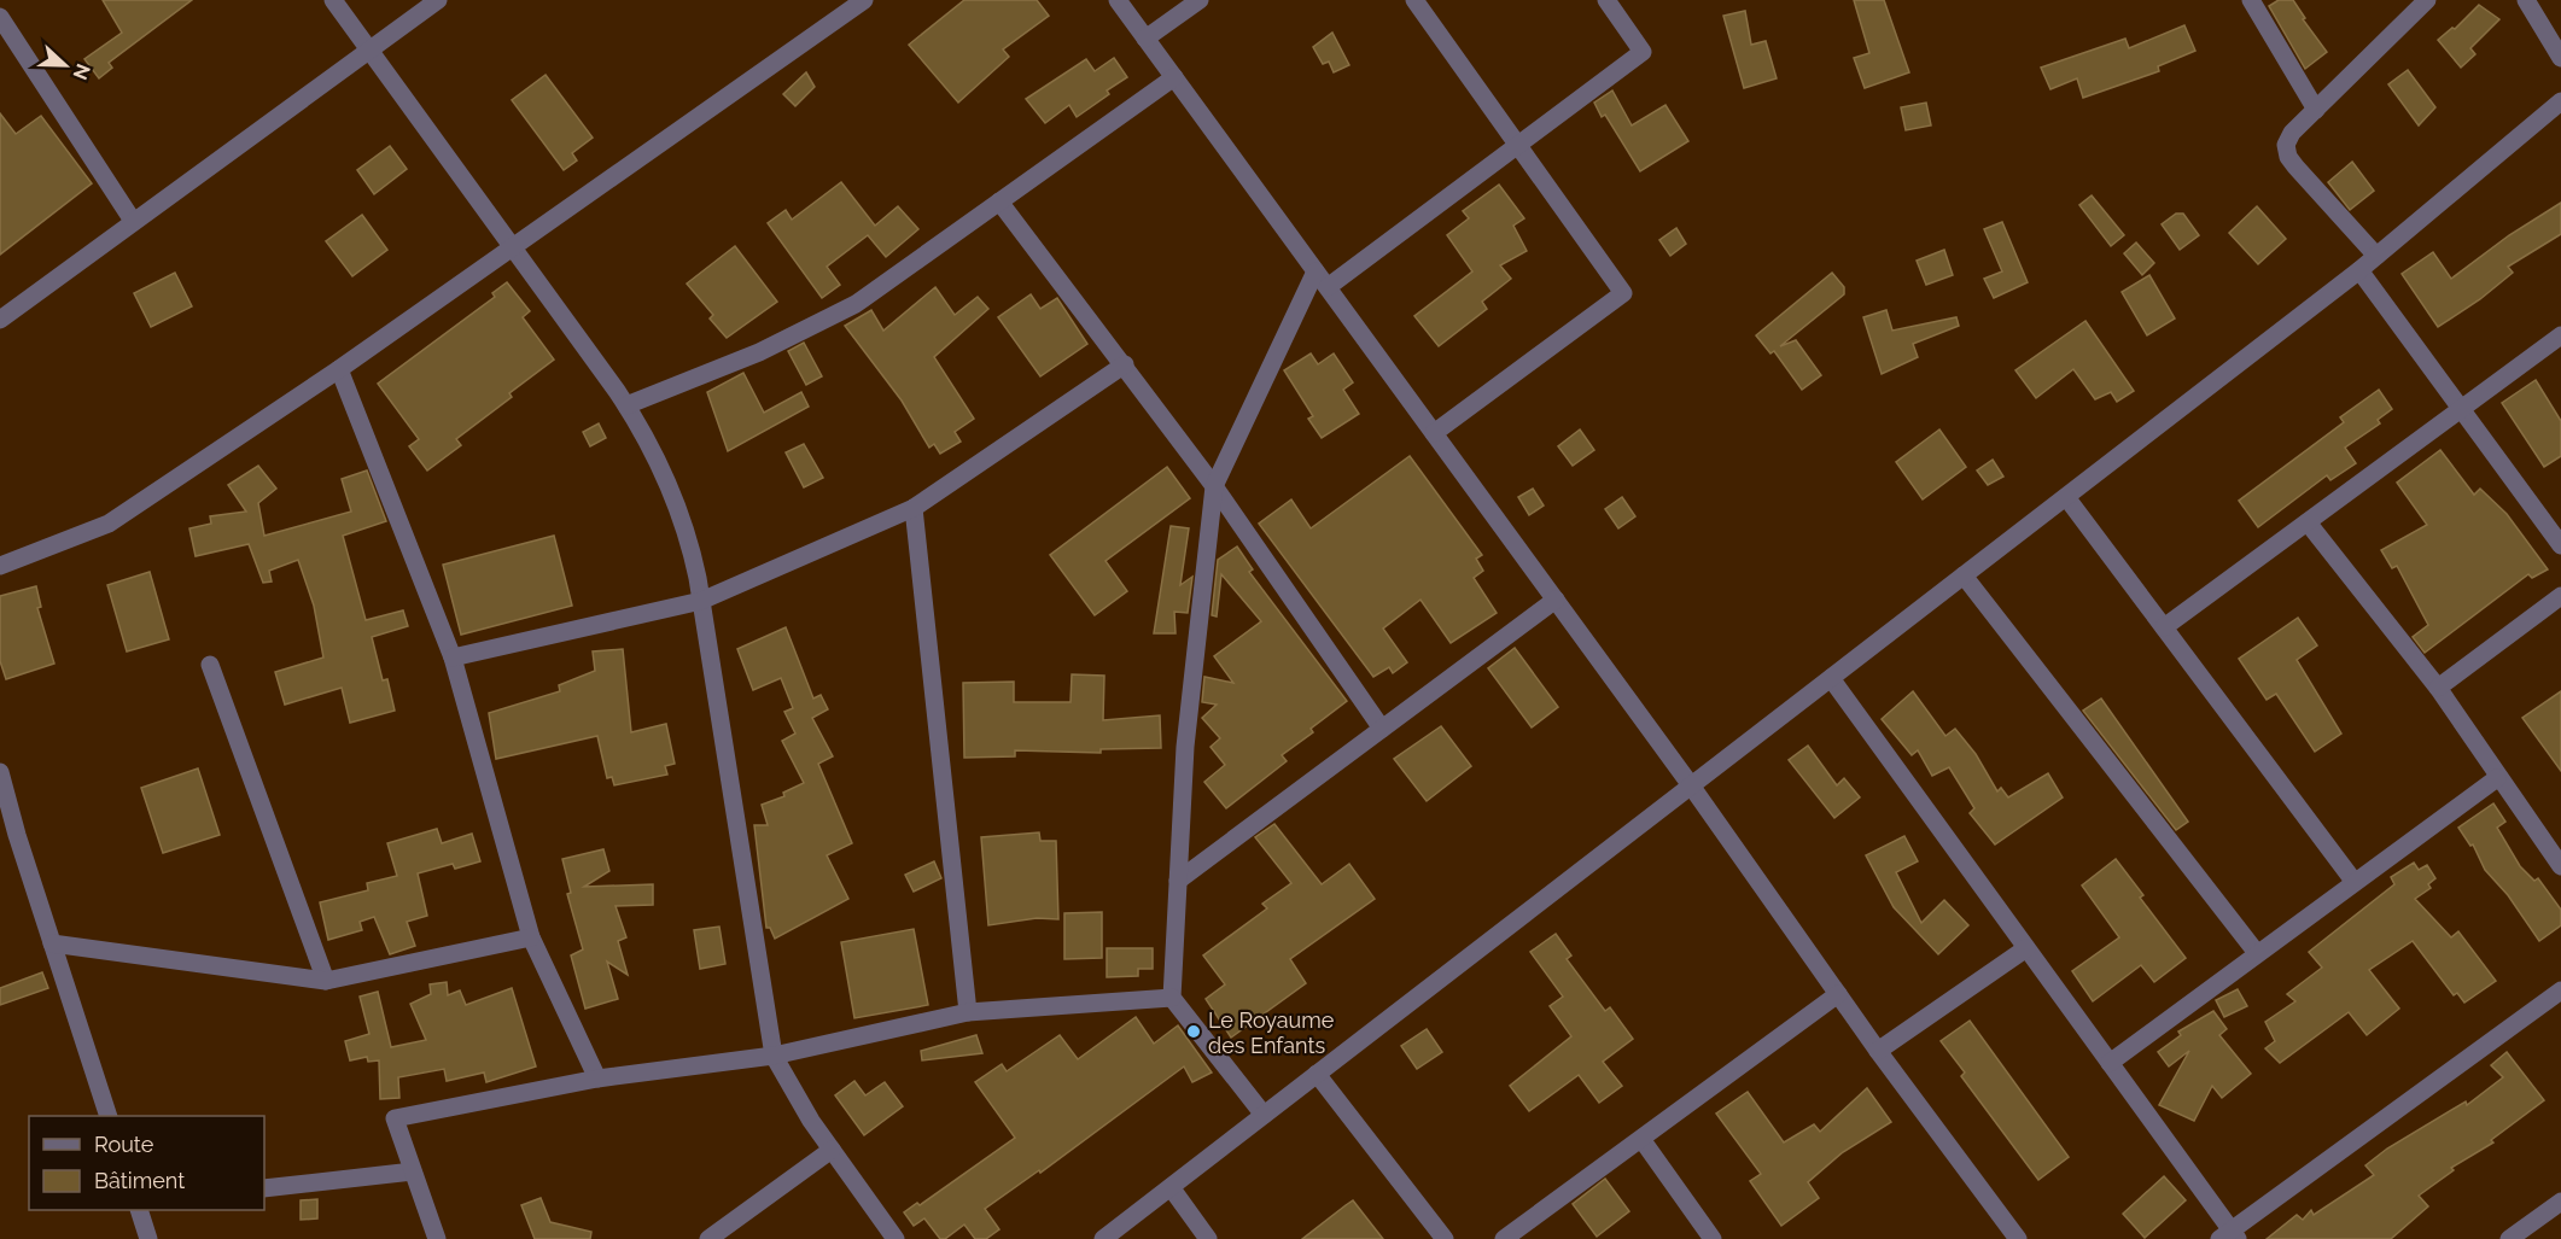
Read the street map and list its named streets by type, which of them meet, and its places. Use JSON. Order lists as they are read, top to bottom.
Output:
{
  "places": ["Le Royaume des Enfants"],
  "legend": ["Route", "Bâtiment"],
  "north": "right"
}
